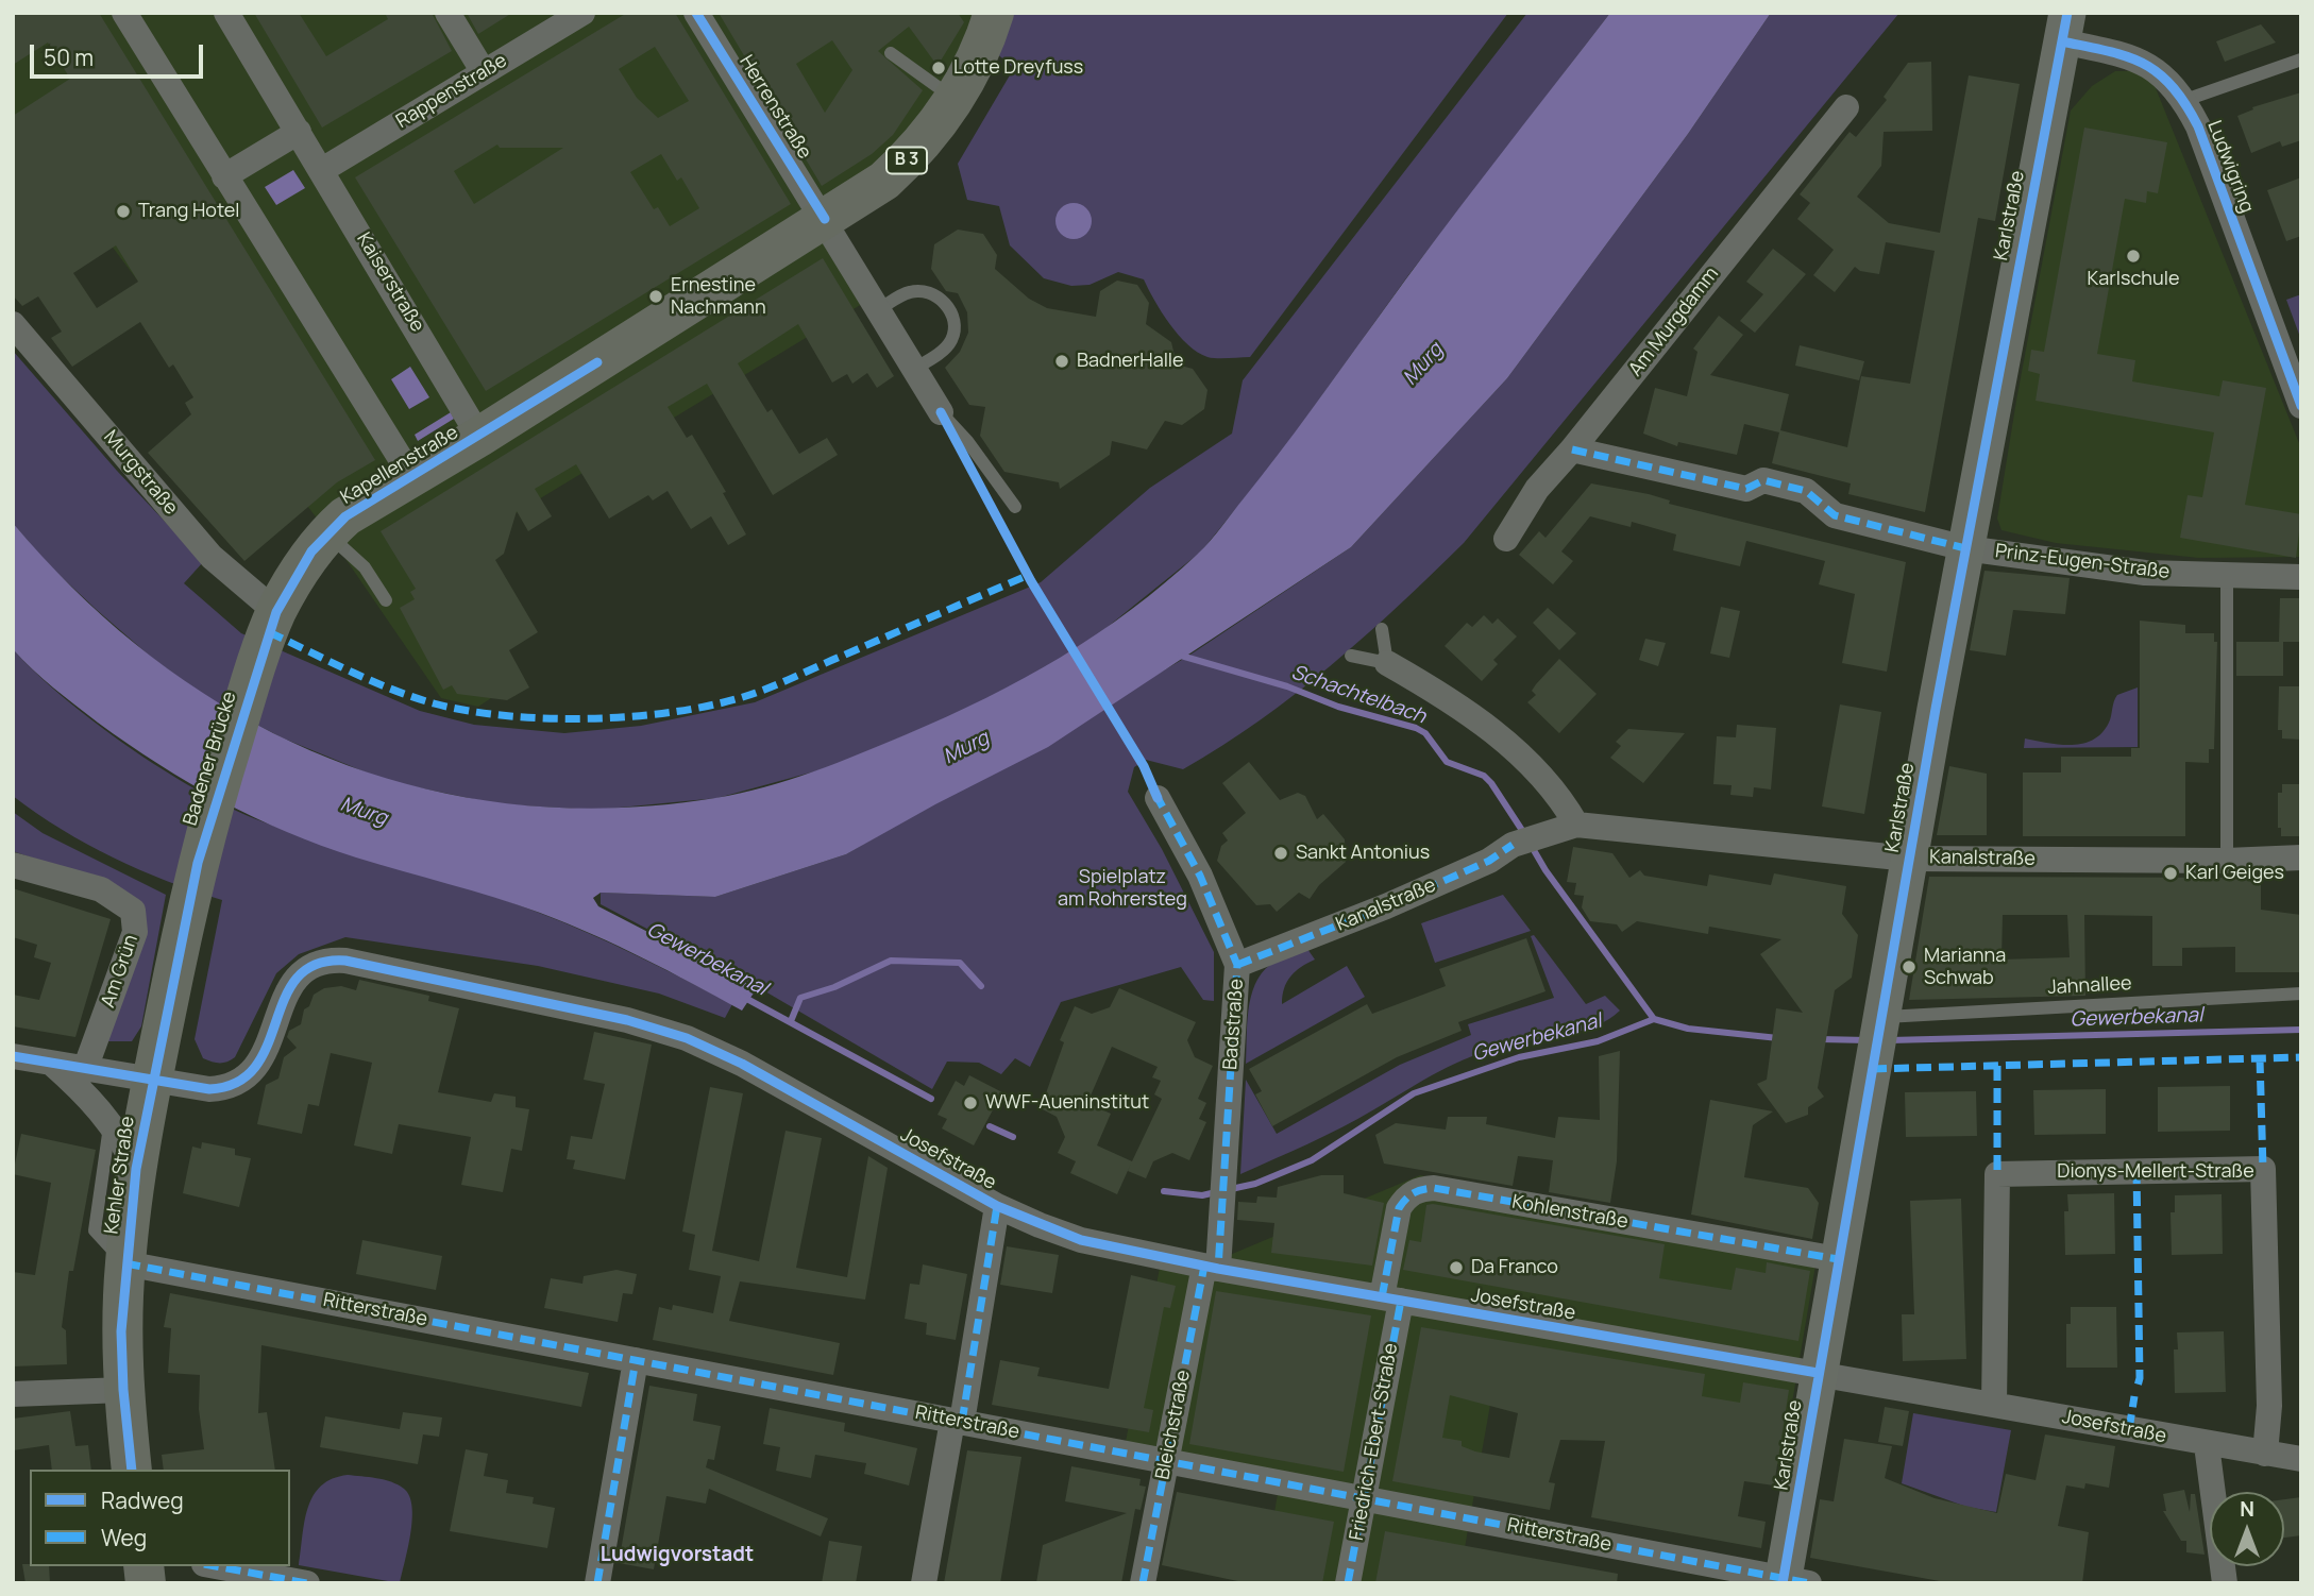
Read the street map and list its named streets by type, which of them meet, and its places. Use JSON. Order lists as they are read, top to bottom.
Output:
{
  "streets": {
    "main road": [
      "B 3",
      "Kapellenstraße",
      "Badener Brücke",
      "Kehler Straße"
    ],
    "street": [
      "Rappenstraße",
      "Herrenstraße",
      "Ludwigring",
      "Karlstraße",
      "Kaiserstraße",
      "Am Murgdamm",
      "Murgstraße",
      "Prinz-Eugen-Straße",
      "Kanalstraße",
      "Am Grün",
      "Badstraße",
      "Josefstraße",
      "Dionys-Mellert-Straße",
      "Kohlenstraße",
      "Ritterstraße",
      "Bleichstraße",
      "Friedrich-Ebert-Straße"
    ],
    "lane": ["Jahnallee"]
  },
  "crossings": [
    ["Rappenstraße", "Kaiserstraße"],
    ["Herrenstraße", "Kapellenstraße"],
    ["Ludwigring", "Karlstraße"],
    ["Karlstraße", "Prinz-Eugen-Straße"],
    ["Karlstraße", "Kanalstraße"],
    ["Karlstraße", "Jahnallee"],
    ["Karlstraße", "Josefstraße"],
    ["Karlstraße", "Kohlenstraße"],
    ["Karlstraße", "Ritterstraße"],
    ["Kaiserstraße", "Kapellenstraße"],
    ["Am Murgdamm", "Prinz-Eugen-Straße"],
    ["Kapellenstraße", "Murgstraße"],
    ["Kapellenstraße", "Badener Brücke"],
    ["Murgstraße", "Badener Brücke"],
    ["Badener Brücke", "Kehler Straße"],
    ["Kanalstraße", "Badstraße"],
    ["Am Grün", "Josefstraße"],
    ["Badstraße", "Josefstraße"],
    ["Badstraße", "Bleichstraße"],
    ["Josefstraße", "Dionys-Mellert-Straße"],
    ["Josefstraße", "Kehler Straße"],
    ["Josefstraße", "Kohlenstraße"],
    ["Josefstraße", "Bleichstraße"],
    ["Josefstraße", "Friedrich-Ebert-Straße"],
    ["Kehler Straße", "Ritterstraße"],
    ["Kohlenstraße", "Friedrich-Ebert-Straße"],
    ["Ritterstraße", "Bleichstraße"],
    ["Ritterstraße", "Friedrich-Ebert-Straße"]
  ],
  "districts": ["Ludwigvorstadt"],
  "water": ["Murg", "Schachtelbach", "Gewerbekanal"],
  "parks": ["Spielplatz am Rohrersteg"],
  "places": [
    "Lotte Dreyfuss",
    "Trang Hotel",
    "Karlschule",
    "Ernestine Nachmann",
    "BadnerHalle",
    "Sankt Antonius",
    "Karl Geiges",
    "Marianna Schwab",
    "WWF-Aueninstitut",
    "Da Franco"
  ],
  "legend": ["Radweg", "Weg"],
  "scale_bar": "50 m",
  "north": "top"
}
